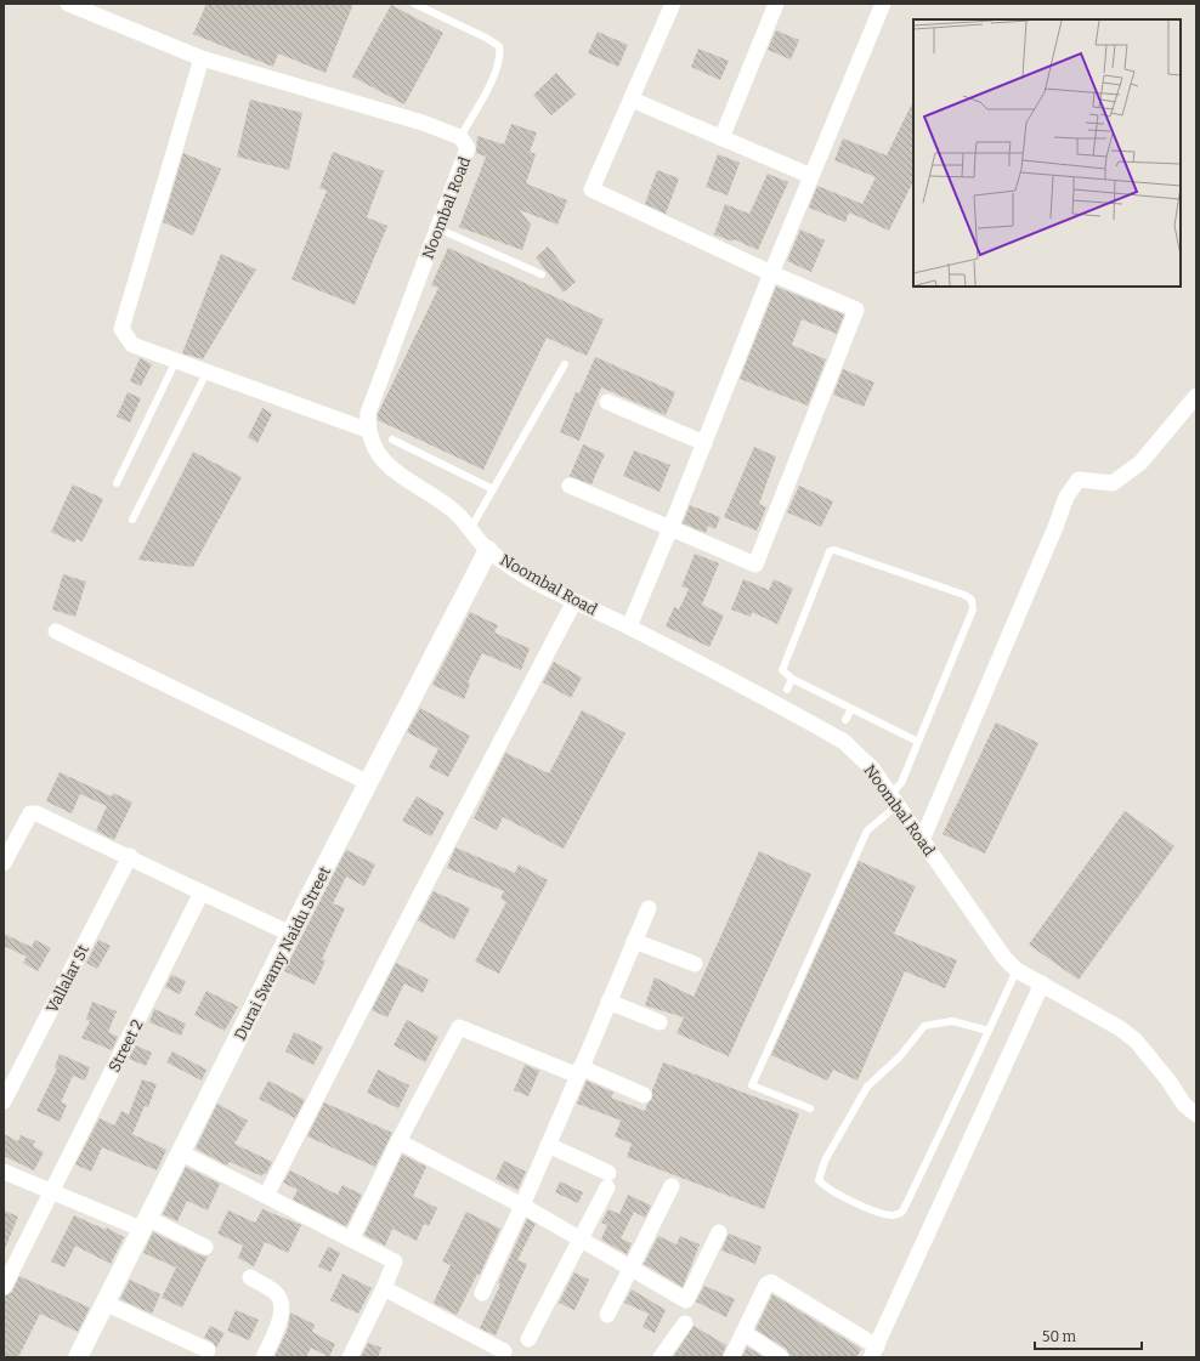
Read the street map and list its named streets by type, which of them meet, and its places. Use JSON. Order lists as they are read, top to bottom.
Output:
{
  "streets": {
    "street": [
      "Noombal Road",
      "Durai Swamy Naidu Street",
      "Vallalar St",
      "Street 2"
    ]
  },
  "crossings": [
    ["Noombal Road", "Durai Swamy Naidu Street"]
  ],
  "scale_bar": "50 m"
}
